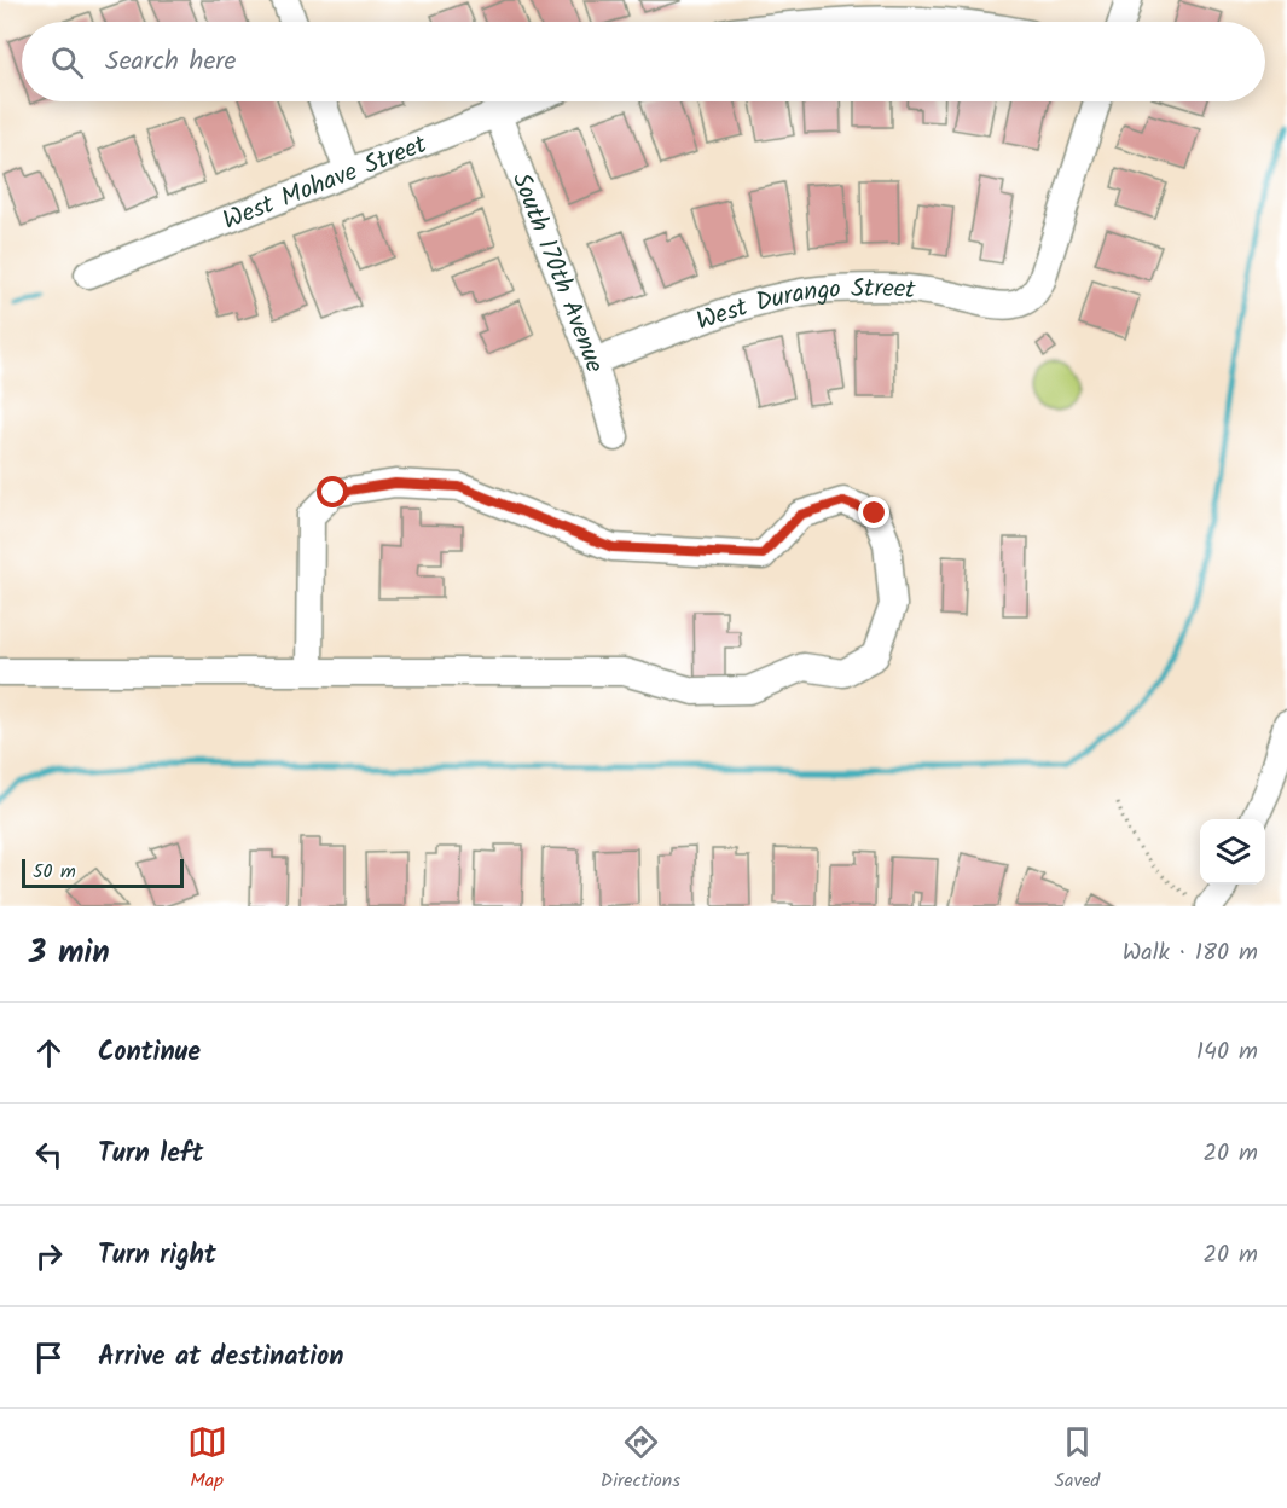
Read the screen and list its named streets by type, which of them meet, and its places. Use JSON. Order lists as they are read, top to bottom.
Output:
{
  "streets": {
    "street": ["West Mohave Street", "South 170th Avenue", "West Durango Street"]
  },
  "crossings": [
    ["West Mohave Street", "South 170th Avenue"],
    ["South 170th Avenue", "West Durango Street"]
  ],
  "scale_bar": "50 m",
  "page": {
    "search": "Search here",
    "scale": "50 m",
    "heading": ["3 min", "Walk · 180 m"],
    "list": [
      ["Continue", "140 m"],
      ["Turn left", "20 m"],
      ["Turn right", "20 m"],
      "Arrive at destination"
    ],
    "nav": ["Map", "Directions", "Saved"]
  }
}
